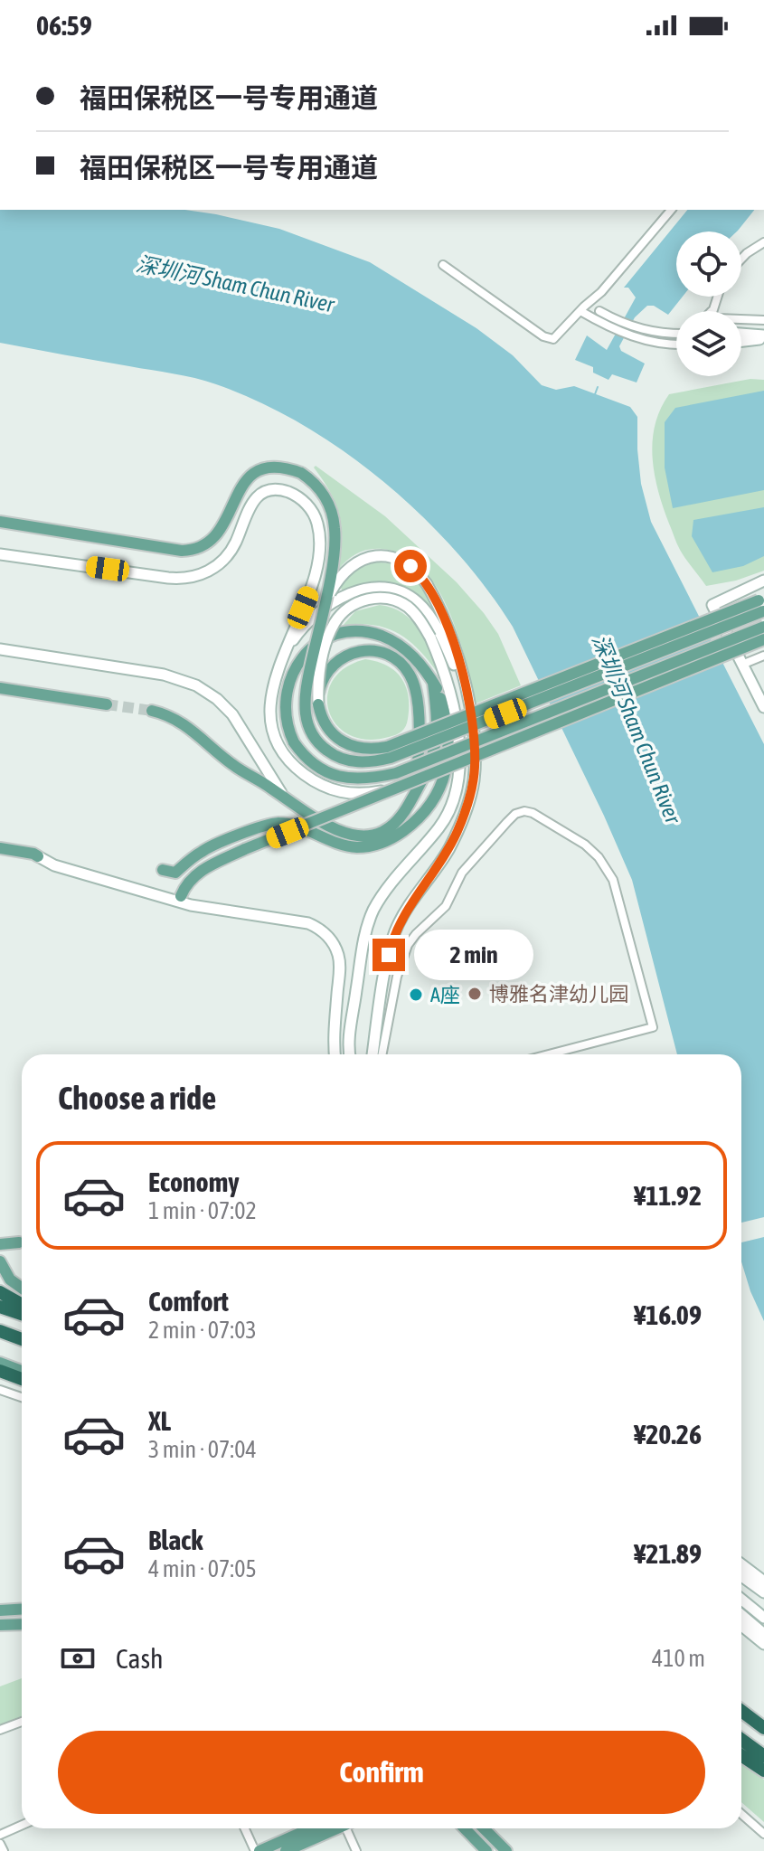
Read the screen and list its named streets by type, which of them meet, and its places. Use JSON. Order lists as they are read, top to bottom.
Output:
{
  "water": ["深圳河 Sham Chun River"],
  "places": ["博雅名津幼儿园", "A座"],
  "page": {
    "status": "06:59",
    "banner": ["福田保税区一号专用通道", "福田保税区一号专用通道"],
    "bubble": "2 min",
    "heading": "Choose a ride",
    "list": [
      {
        "name": "Economy",
        "note": "1 min · 07:02",
        "value": "¥11.92"
      },
      {
        "name": "Comfort",
        "note": "2 min · 07:03",
        "value": "¥16.09"
      },
      {
        "name": "XL",
        "note": "3 min · 07:04",
        "value": "¥20.26"
      },
      {
        "name": "Black",
        "note": "4 min · 07:05",
        "value": "¥21.89"
      }
    ],
    "pay": ["Cash", "410 m"],
    "buttons": "Confirm"
  }
}
